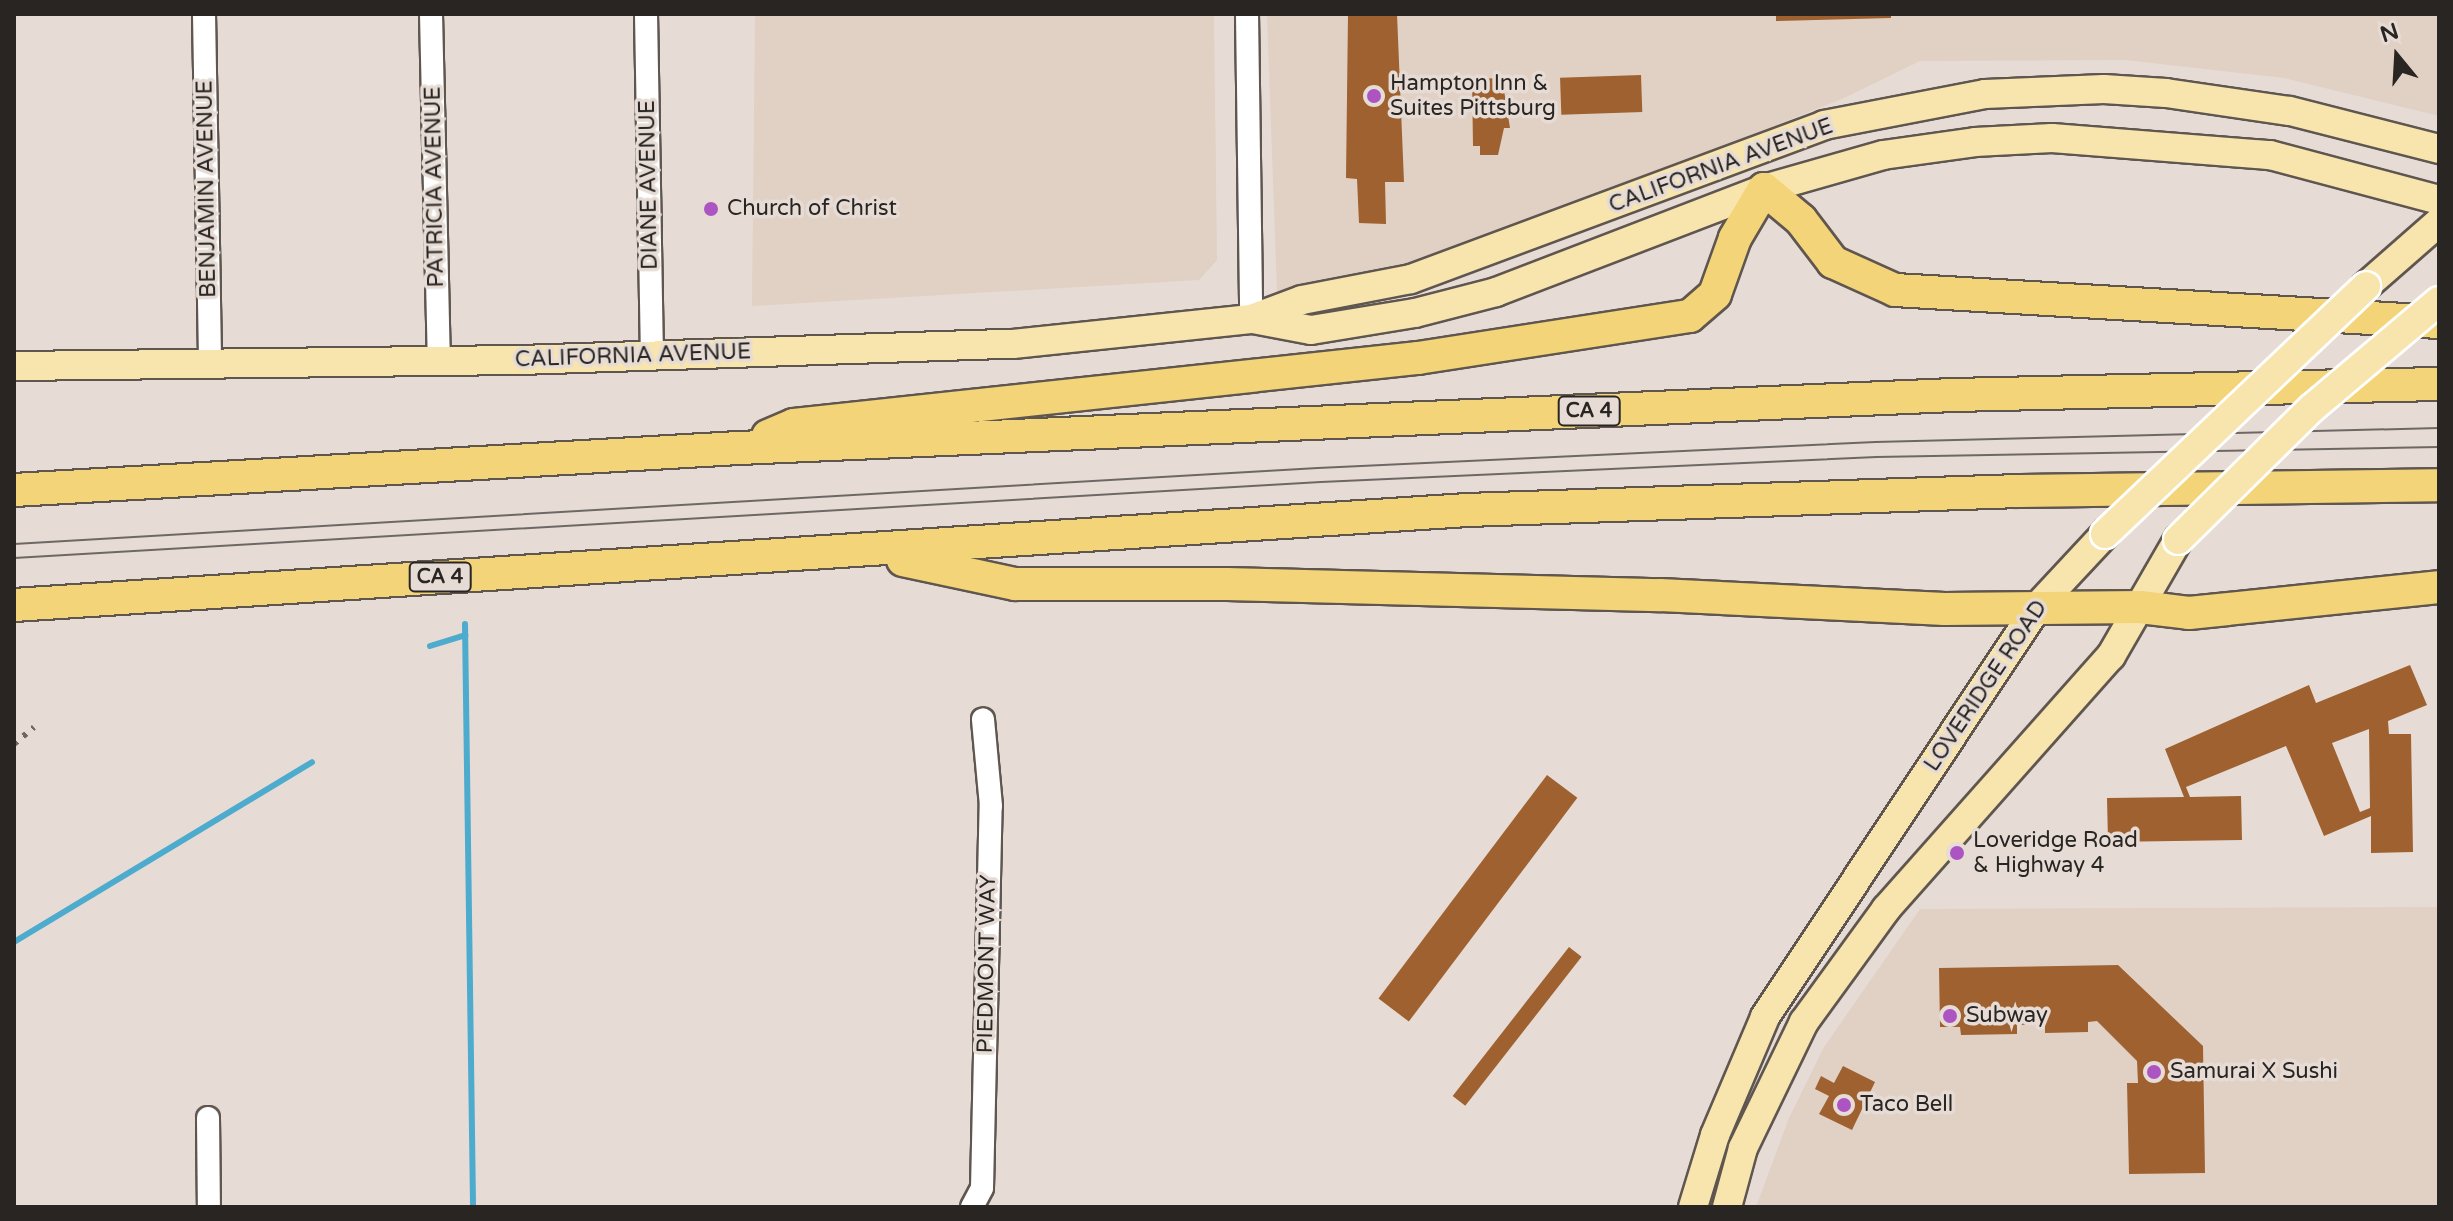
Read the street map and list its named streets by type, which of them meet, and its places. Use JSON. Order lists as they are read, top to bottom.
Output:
{
  "streets": {
    "highway": ["CA 4"],
    "main road": ["CALIFORNIA AVENUE", "LOVERIDGE ROAD"],
    "street": [
      "DIANE AVENUE",
      "PATRICIA AVENUE",
      "BENJAMIN AVENUE",
      "PIEDMONT WAY"
    ]
  },
  "crossings": [
    ["CALIFORNIA AVENUE", "DIANE AVENUE"],
    ["CALIFORNIA AVENUE", "PATRICIA AVENUE"],
    ["CALIFORNIA AVENUE", "BENJAMIN AVENUE"]
  ],
  "places": [
    "Hampton Inn & Suites Pittsburg",
    "Church of Christ",
    "Loveridge Road & Highway 4",
    "Subway",
    "Samurai X Sushi",
    "Taco Bell"
  ],
  "north": "top"
}
